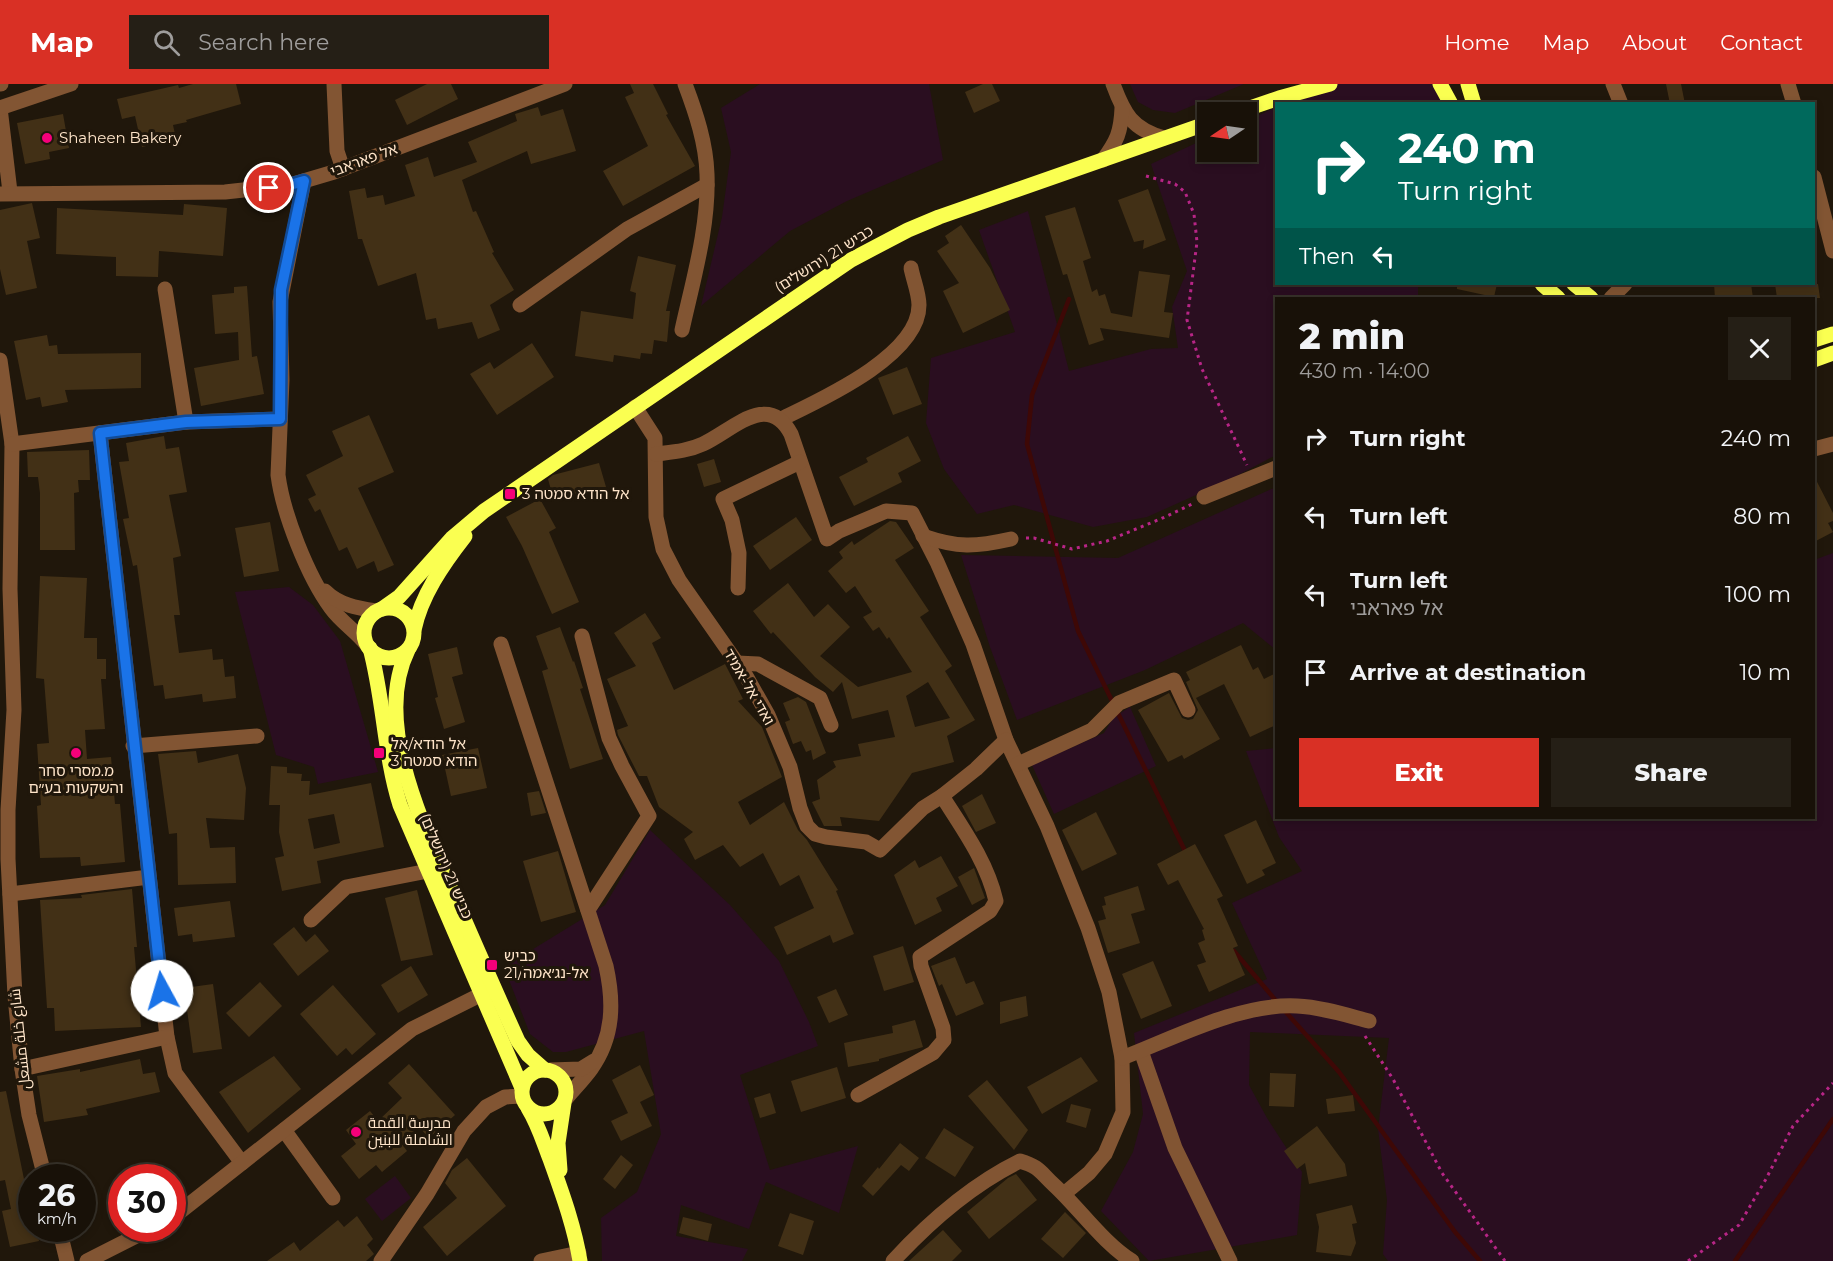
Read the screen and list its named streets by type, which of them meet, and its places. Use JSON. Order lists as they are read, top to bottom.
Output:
{
  "streets": {
    "main road": ["כביש 21 (ירושלים)"],
    "street": ["אל פאראבי", "ואדי אל-אמיד", "شارع خلة مشعل"]
  },
  "crossings": [
    ["כביש 21 (ירושלים)", "ואדי אל-אמיד"]
  ],
  "places": {
    "other": ["Shaheen Bakery", "מ.מסרי סחר והשקעות בע״ם", "مدرسة القمة الشاملة للبنين"],
    "transit": ["אל הודא סמטה 3", "אל הודא/אל הודא סמטה 3", "כביש 21/אל-נג׳אמה"]
  },
  "north": "left",
  "page": {
    "header": "Map",
    "search": "Search here",
    "nav": [
      "Home",
      "Map",
      "About",
      "Contact"
    ],
    "turn": ["240 m", "Turn right"],
    "then": "Then",
    "heading": ["2 min", "430 m · 14:00"],
    "list": [
      {
        "name": "Turn right",
        "value": "240 m"
      },
      {
        "name": "Turn left",
        "value": "80 m"
      },
      {
        "name": "Turn left",
        "note": "אל פאראבי",
        "value": "100 m"
      },
      {
        "name": "Arrive at destination",
        "value": "10 m"
      }
    ],
    "buttons": ["Exit", "Share"],
    "speed": "26 km/h",
    "limit": "30"
  }
}
